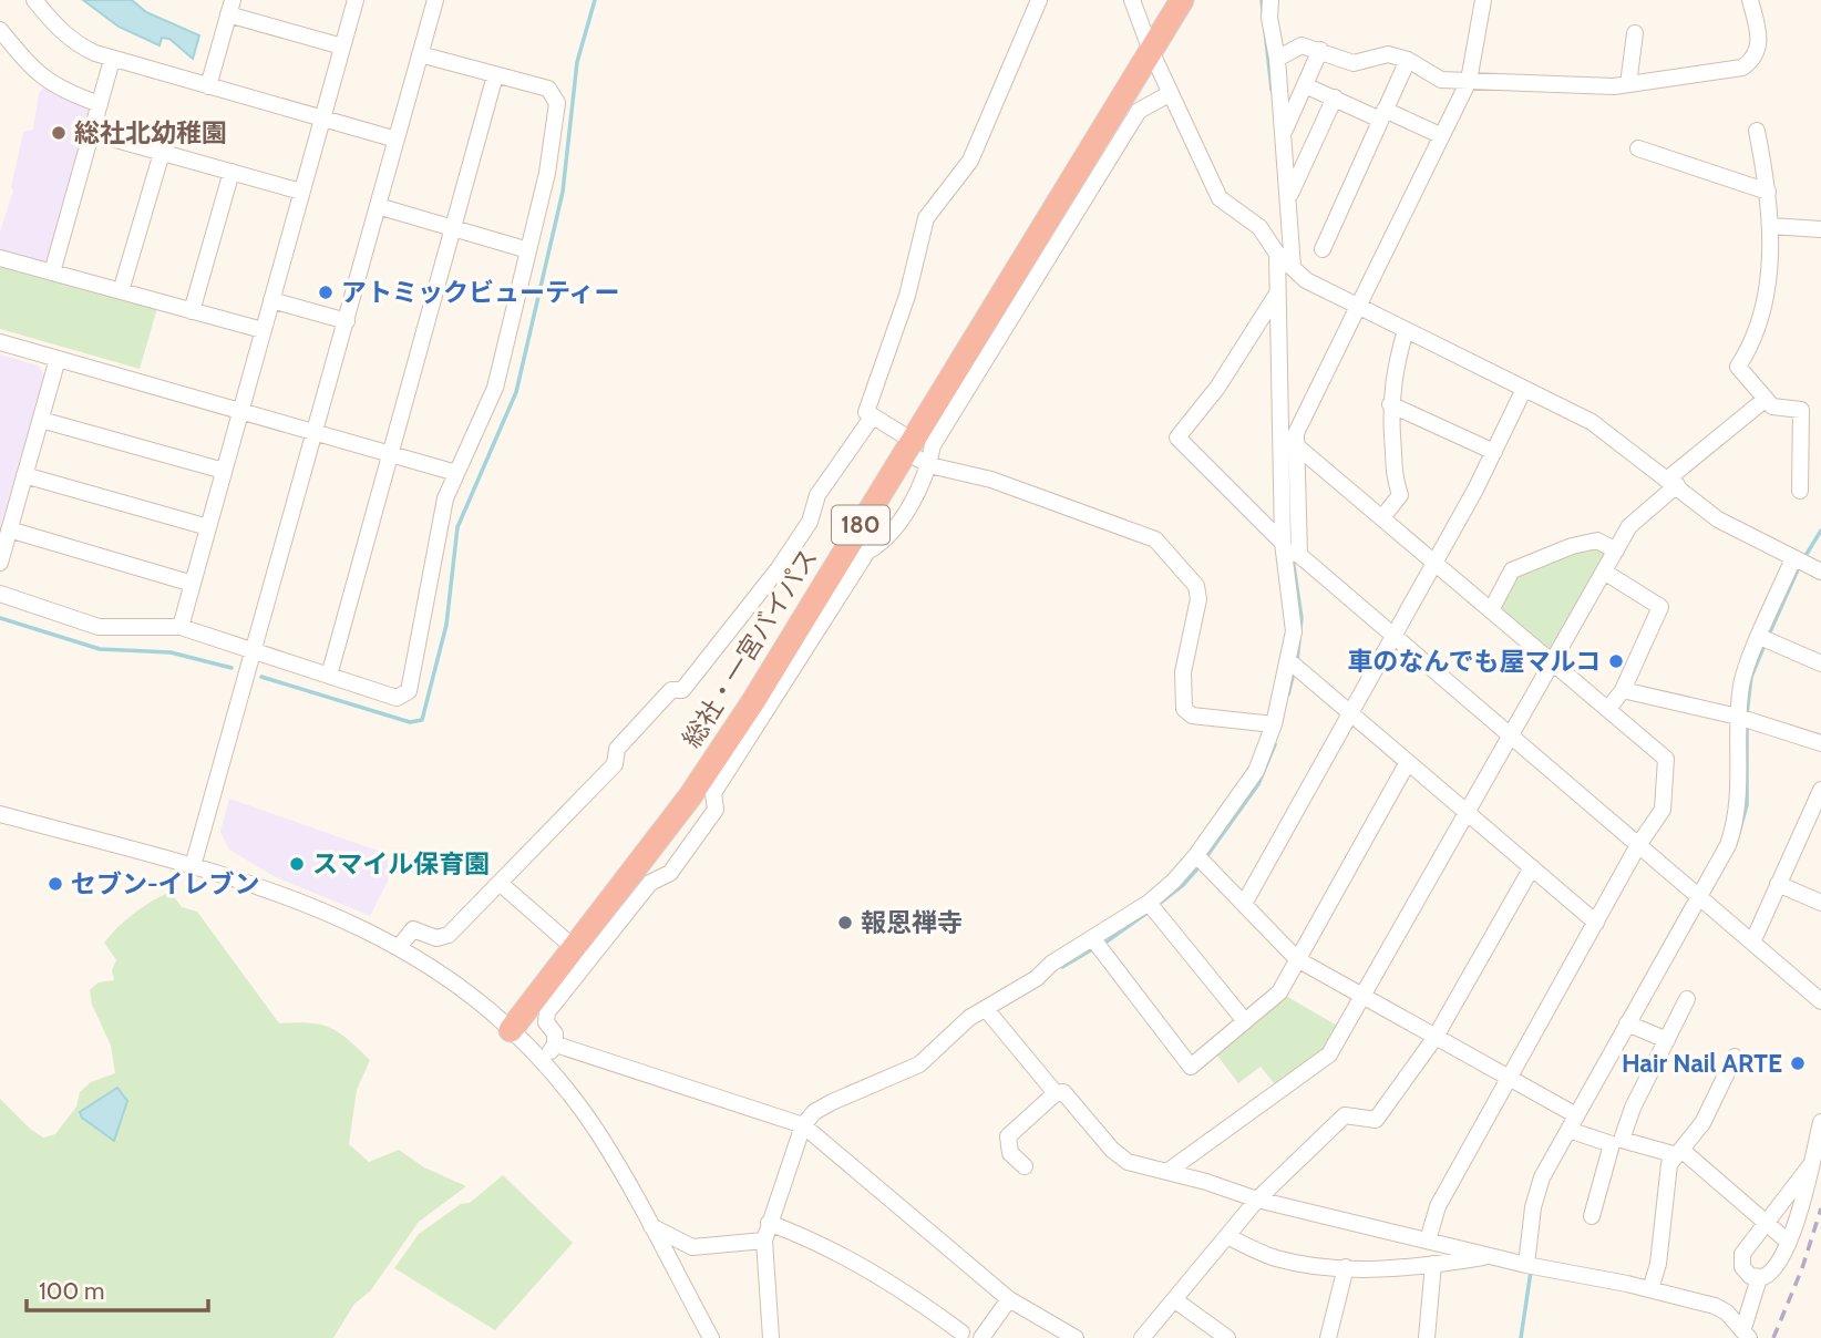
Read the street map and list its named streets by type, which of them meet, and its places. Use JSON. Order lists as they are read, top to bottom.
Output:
{
  "streets": {
    "highway": ["180", "総社・一宮バイパス"]
  },
  "places": [
    "総社北幼稚園",
    "アトミックビューティー",
    "車のなんでも屋マルコ",
    "スマイル保育園",
    "セブン-イレブン",
    "報恩禅寺",
    "Hair Nail ARTE"
  ],
  "scale_bar": "100 m"
}
